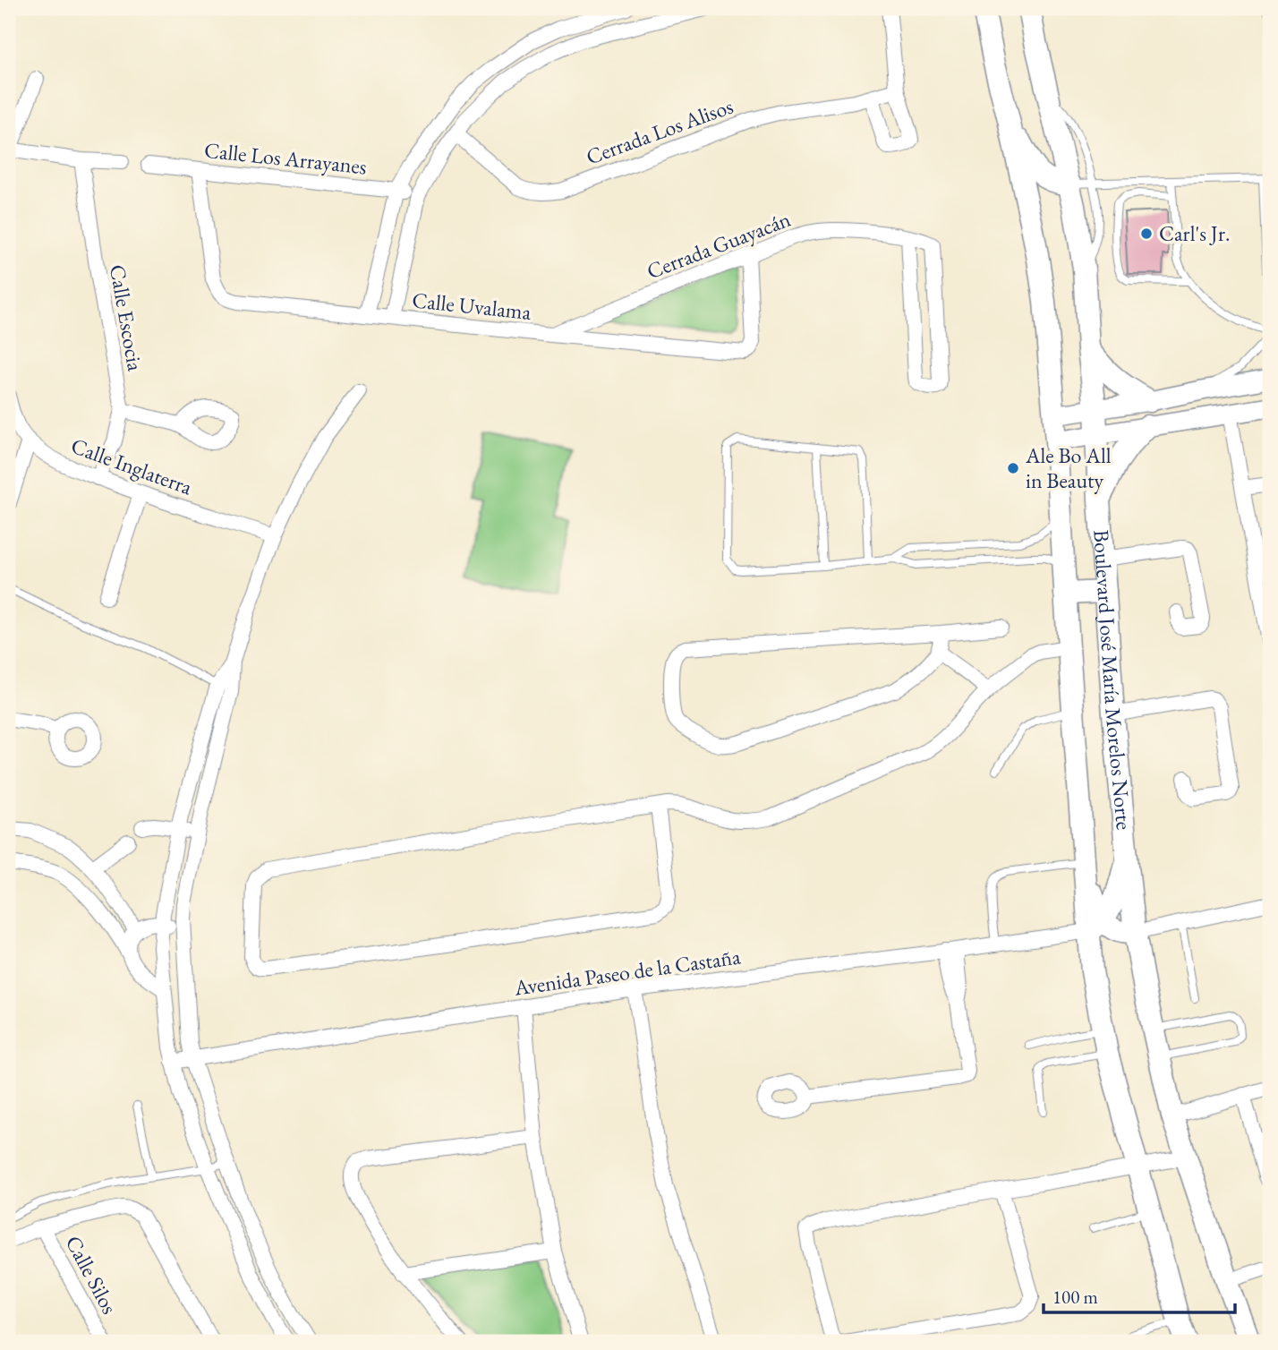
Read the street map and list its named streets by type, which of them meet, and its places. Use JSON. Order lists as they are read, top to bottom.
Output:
{
  "streets": {
    "main road": ["Boulevard José María Morelos Norte"],
    "street": [
      "Cerrada Los Alisos",
      "Calle Los Arrayanes",
      "Cerrada Guayacán",
      "Calle Uvalama",
      "Calle Escocia",
      "Calle Inglaterra",
      "Avenida Paseo de la Castaña",
      "Calle Silos"
    ]
  },
  "crossings": [
    ["Calle Los Arrayanes", "Calle Uvalama"],
    ["Cerrada Guayacán", "Calle Uvalama"],
    ["Calle Escocia", "Calle Inglaterra"],
    ["Boulevard José María Morelos Norte", "Avenida Paseo de la Castaña"]
  ],
  "places": ["Carl's Jr.", "Ale Bo All in Beauty"],
  "scale_bar": "100 m"
}
